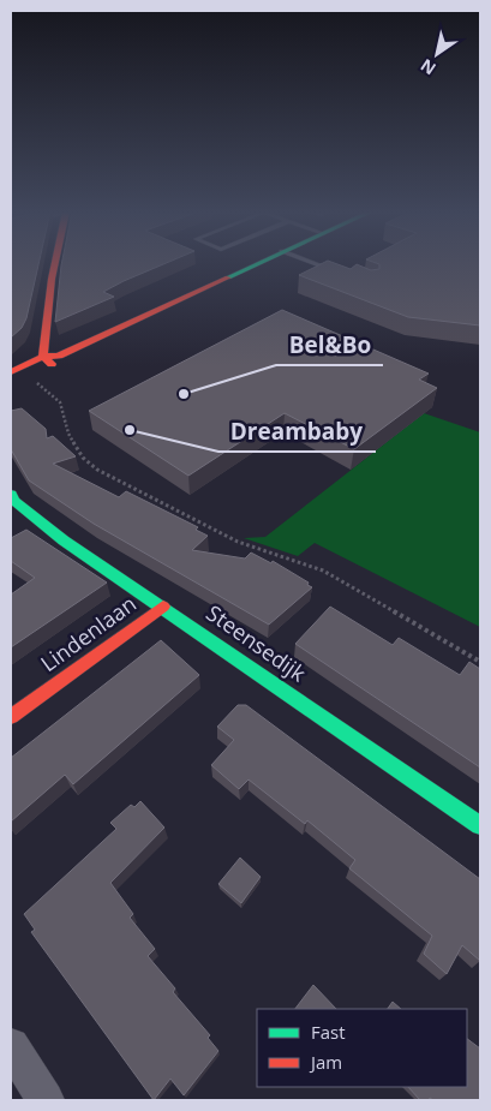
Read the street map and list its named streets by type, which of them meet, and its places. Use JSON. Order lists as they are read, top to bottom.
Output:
{
  "streets": {
    "street": ["Lindenlaan", "Steensedijk"]
  },
  "crossings": [
    ["Lindenlaan", "Steensedijk"]
  ],
  "places": ["Bel&Bo", "Dreambaby"],
  "legend": ["Fast", "Jam"],
  "north": "bottom left"
}
